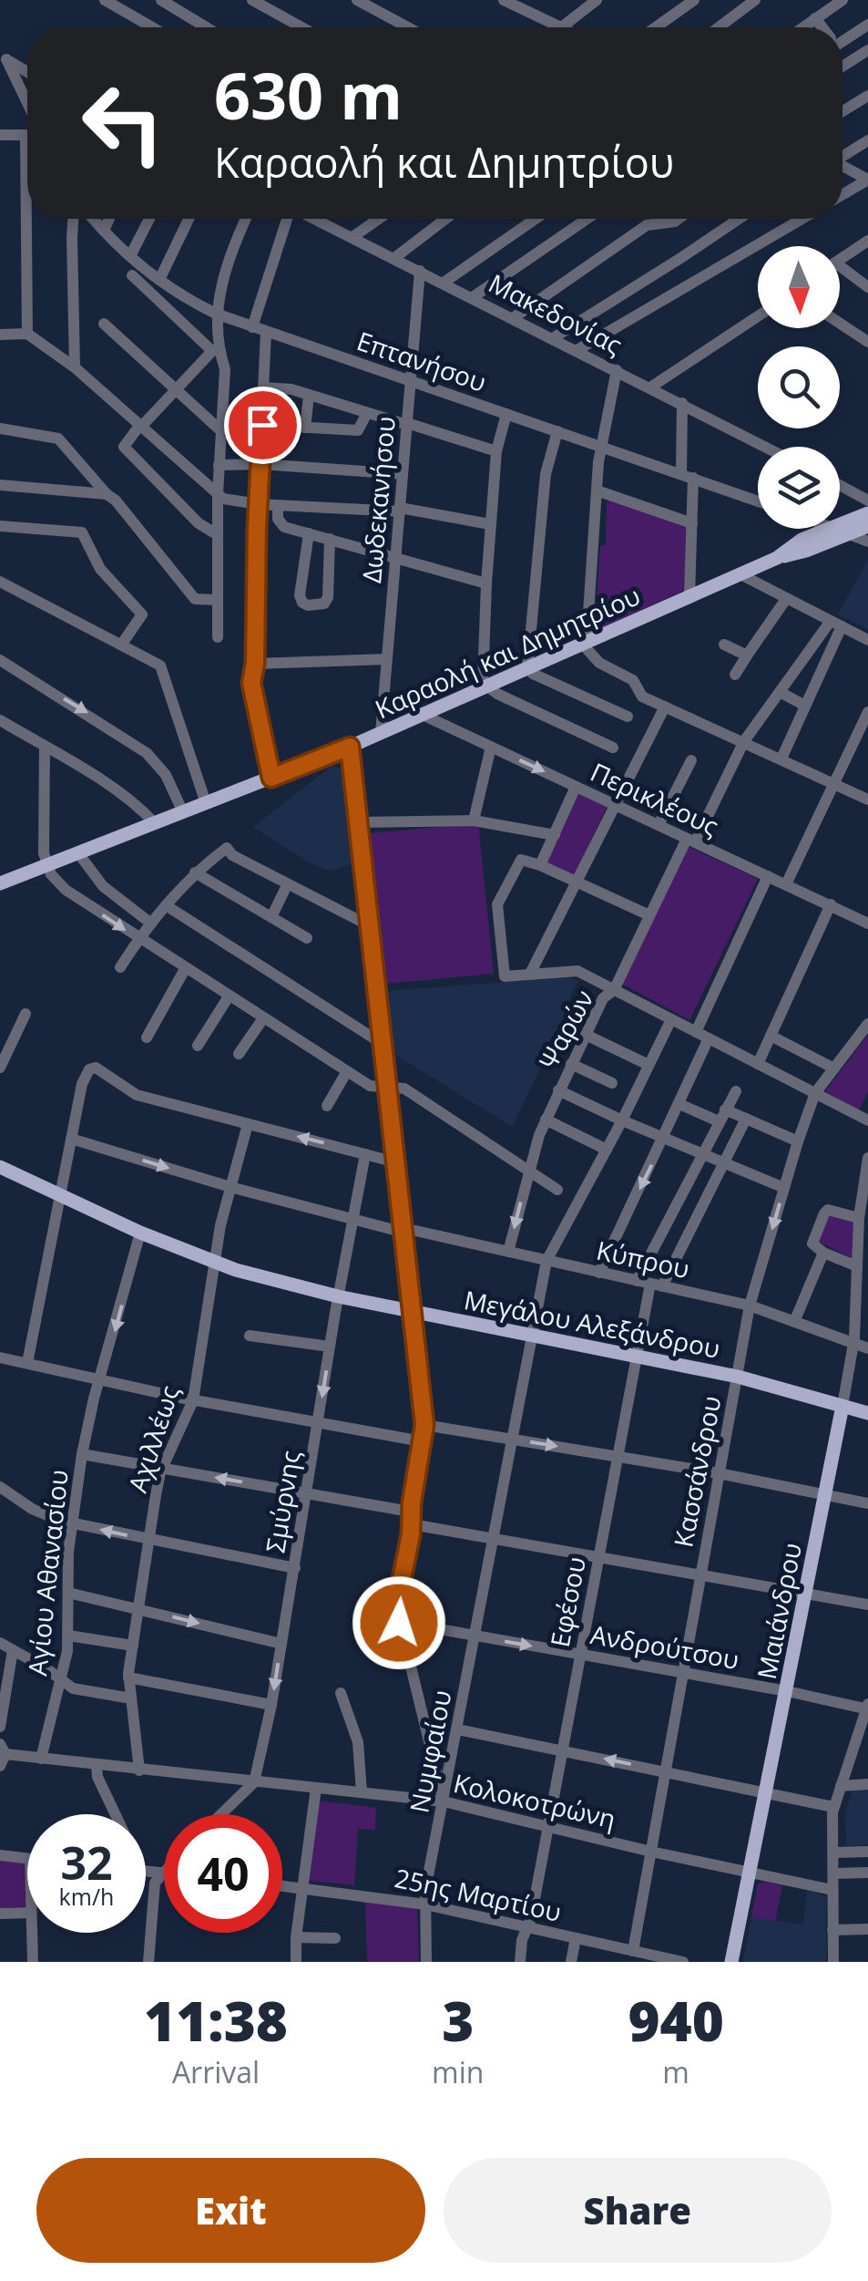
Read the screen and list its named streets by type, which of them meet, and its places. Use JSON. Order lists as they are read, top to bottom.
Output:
{
  "streets": {
    "main road": ["Καραολή και Δημητρίου", "Μεγάλου Αλεξάνδρου", "Μαιάνδρου"],
    "street": [
      "Μακεδονίας",
      "Επτανήσου",
      "Δωδεκανήσου",
      "Περικλέους",
      "Ψαρών",
      "Κύπρου",
      "Αχιλλέως",
      "Κασσάνδρου",
      "Σμύρνης",
      "Αγίου Αθανασίου",
      "Εφέσου",
      "Ανδρούτσου",
      "Νυμφαίου",
      "Κολοκοτρώνη",
      "25ης Μαρτίου"
    ]
  },
  "crossings": [
    ["Μακεδονίας", "Δωδεκανήσου"],
    ["Επτανήσου", "Δωδεκανήσου"],
    ["Δωδεκανήσου", "Καραολή και Δημητρίου"],
    ["Καραολή και Δημητρίου", "Περικλέους"],
    ["Περικλέους", "Ψαρών"],
    ["Ψαρών", "Κύπρου"],
    ["Κύπρου", "Αχιλλέως"],
    ["Κύπρου", "Κασσάνδρου"],
    ["Κύπρου", "Σμύρνης"],
    ["Κύπρου", "Εφέσου"],
    ["Κύπρου", "Μαιάνδρου"],
    ["Κύπρου", "Νυμφαίου"],
    ["Μεγάλου Αλεξάνδρου", "Αχιλλέως"],
    ["Μεγάλου Αλεξάνδρου", "Κασσάνδρου"],
    ["Μεγάλου Αλεξάνδρου", "Σμύρνης"],
    ["Μεγάλου Αλεξάνδρου", "Αγίου Αθανασίου"],
    ["Μεγάλου Αλεξάνδρου", "Εφέσου"],
    ["Μεγάλου Αλεξάνδρου", "Μαιάνδρου"],
    ["Μεγάλου Αλεξάνδρου", "Νυμφαίου"],
    ["Αχιλλέως", "Κολοκοτρώνη"],
    ["Κασσάνδρου", "Ανδρούτσου"],
    ["Κασσάνδρου", "Κολοκοτρώνη"],
    ["Κασσάνδρου", "25ης Μαρτίου"],
    ["Σμύρνης", "Κολοκοτρώνη"],
    ["Αγίου Αθανασίου", "Κολοκοτρώνη"],
    ["Εφέσου", "Ανδρούτσου"],
    ["Εφέσου", "Κολοκοτρώνη"],
    ["Εφέσου", "25ης Μαρτίου"],
    ["Μαιάνδρου", "Ανδρούτσου"],
    ["Μαιάνδρου", "Κολοκοτρώνη"],
    ["Ανδρούτσου", "Νυμφαίου"],
    ["Νυμφαίου", "Κολοκοτρώνη"],
    ["Νυμφαίου", "25ης Μαρτίου"]
  ],
  "north": "bottom",
  "page": {
    "turn": ["630 m", "Καραολή και Δημητρίου"],
    "speed": "32 km/h",
    "limit": "40",
    "eta": [
      "11:38",
      "Arrival",
      "3",
      "min",
      "940",
      "m"
    ],
    "buttons": ["Exit", "Share"]
  }
}
